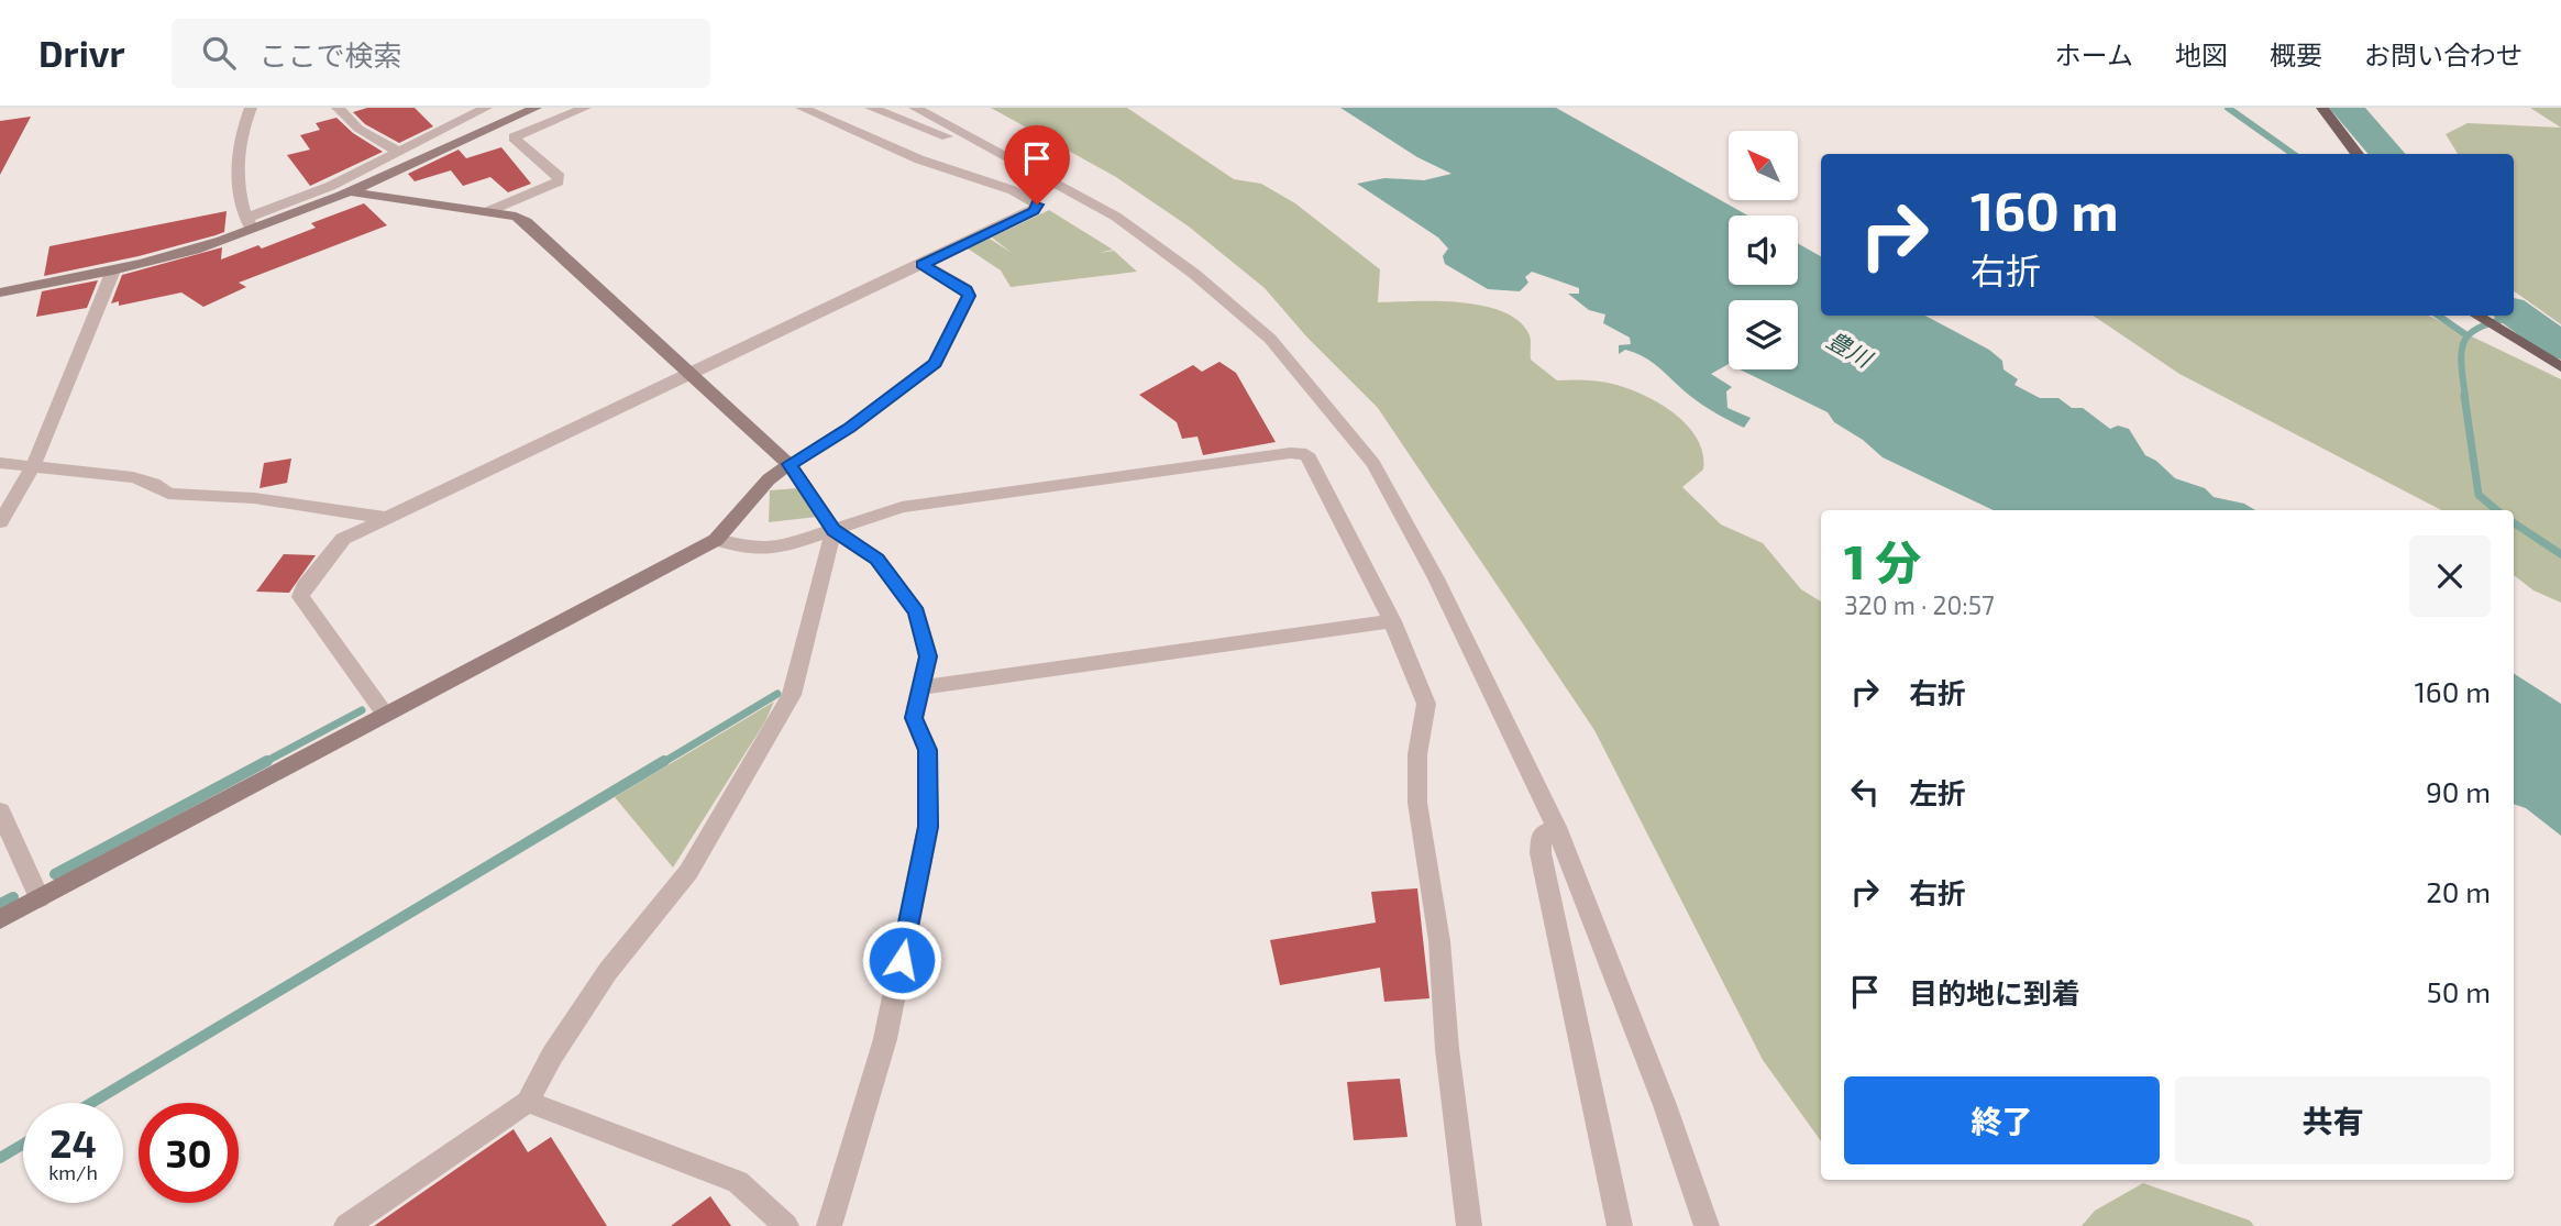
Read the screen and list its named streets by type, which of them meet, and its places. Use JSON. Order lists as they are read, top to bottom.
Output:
{
  "water": ["豊川"],
  "north": "top left",
  "page": {
    "header": "Drivr",
    "search": "ここで検索",
    "nav": [
      "ホーム",
      "地図",
      "概要",
      "お問い合わせ"
    ],
    "turn": ["160 m", "右折"],
    "heading": ["1 分", "320 m · 20:57"],
    "list": [
      {
        "name": "右折",
        "value": "160 m"
      },
      {
        "name": "左折",
        "value": "90 m"
      },
      {
        "name": "右折",
        "value": "20 m"
      },
      {
        "name": "目的地に到着",
        "value": "50 m"
      }
    ],
    "buttons": ["終了", "共有"],
    "speed": "24 km/h",
    "limit": "30"
  }
}
